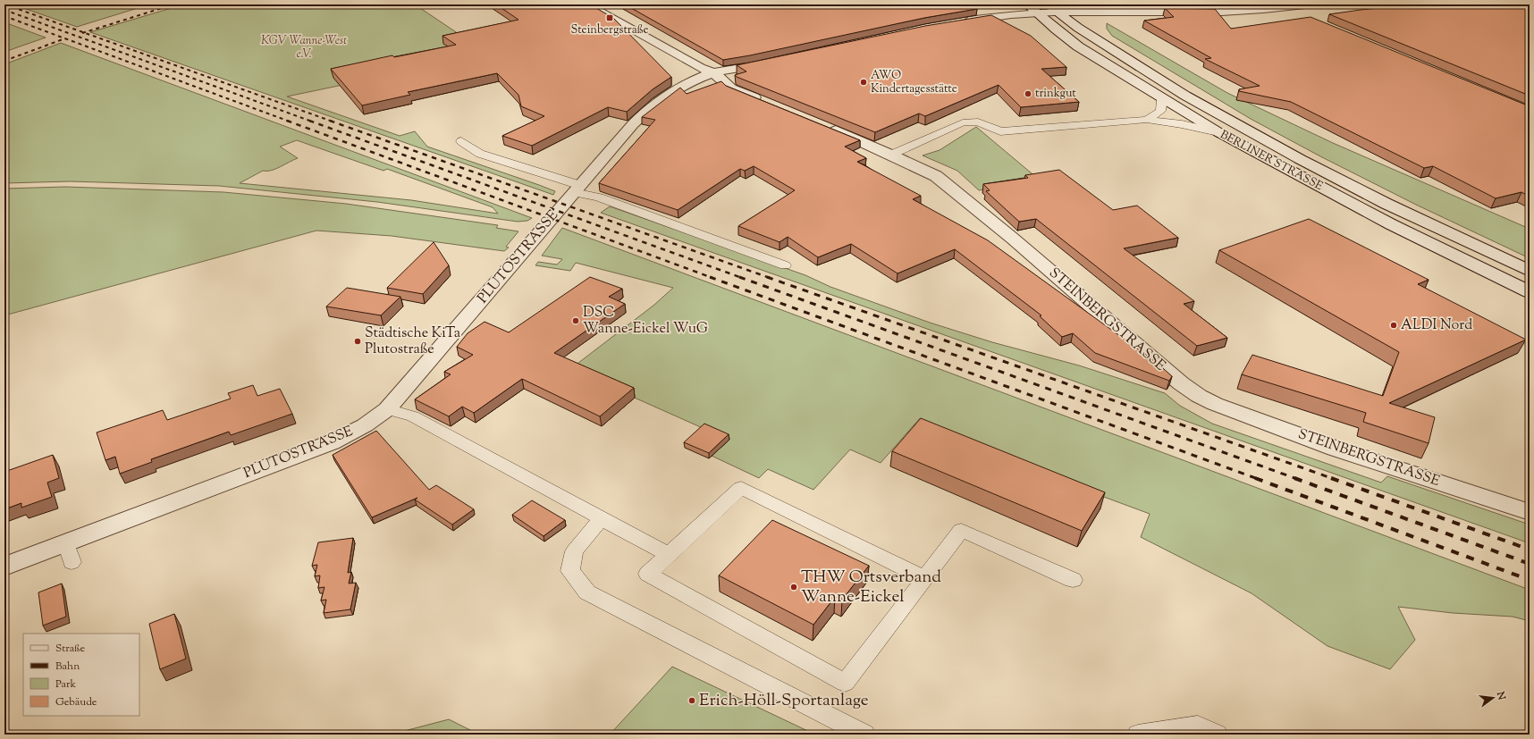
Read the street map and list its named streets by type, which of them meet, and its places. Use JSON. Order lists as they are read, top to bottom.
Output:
{
  "streets": {
    "street": ["BERLINER STRASSE", "PLUTOSTRASSE", "STEINBERGSTRASSE"]
  },
  "parks": ["KGV Wanne-West e.V."],
  "places": {
    "transit": ["Steinbergstraße"],
    "other": [
      "AWO Kindertagesstätte",
      "trinkgut",
      "DSC Wanne-Eickel WuG",
      "ALDI Nord",
      "Städtische KiTa Plutostraße",
      "THW Ortsverband Wanne-Eickel",
      "Erich-Höll-Sportanlage"
    ]
  },
  "legend": [
    "Straße",
    "Bahn",
    "Park",
    "Gebäude"
  ],
  "north": "right"
}
